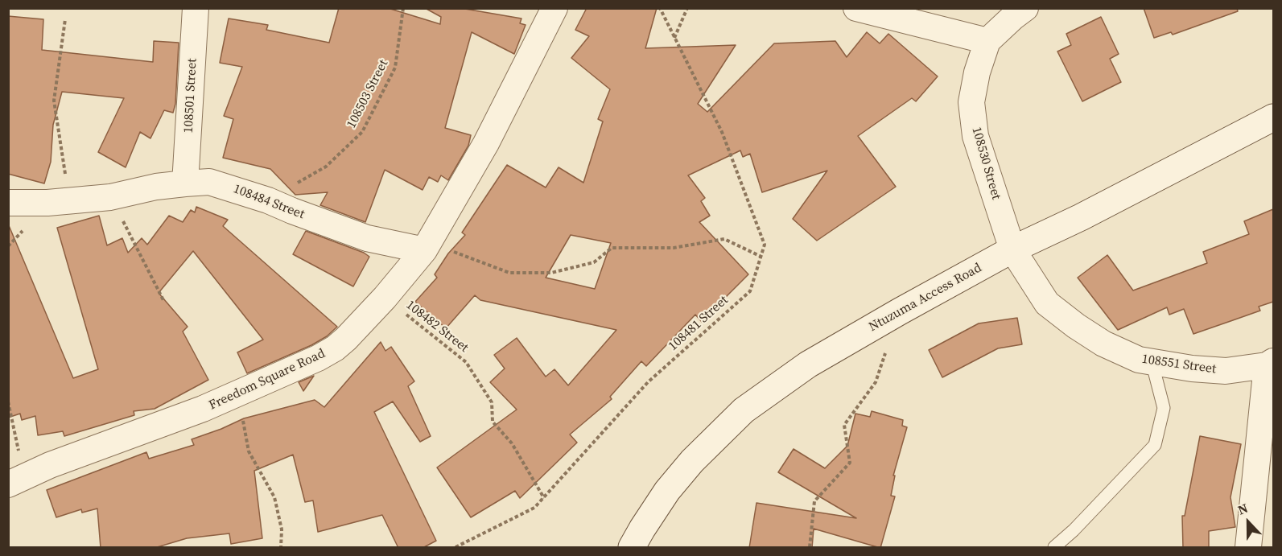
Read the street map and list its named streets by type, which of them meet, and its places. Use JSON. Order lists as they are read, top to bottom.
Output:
{
  "streets": {
    "street": [
      "108501 Street",
      "108530 Street",
      "108484 Street",
      "Ntuzuma Access Road",
      "108551 Street",
      "Freedom Square Road"
    ],
    "path": ["108503 Street", "108481 Street", "108482 Street"]
  },
  "crossings": [
    ["108503 Street", "108484 Street"],
    ["108501 Street", "108484 Street"],
    ["108530 Street", "Ntuzuma Access Road"],
    ["108530 Street", "108551 Street"],
    ["108484 Street", "Freedom Square Road"],
    ["Ntuzuma Access Road", "108551 Street"],
    ["108481 Street", "108482 Street"],
    ["108482 Street", "Freedom Square Road"]
  ],
  "north": "top"
}
